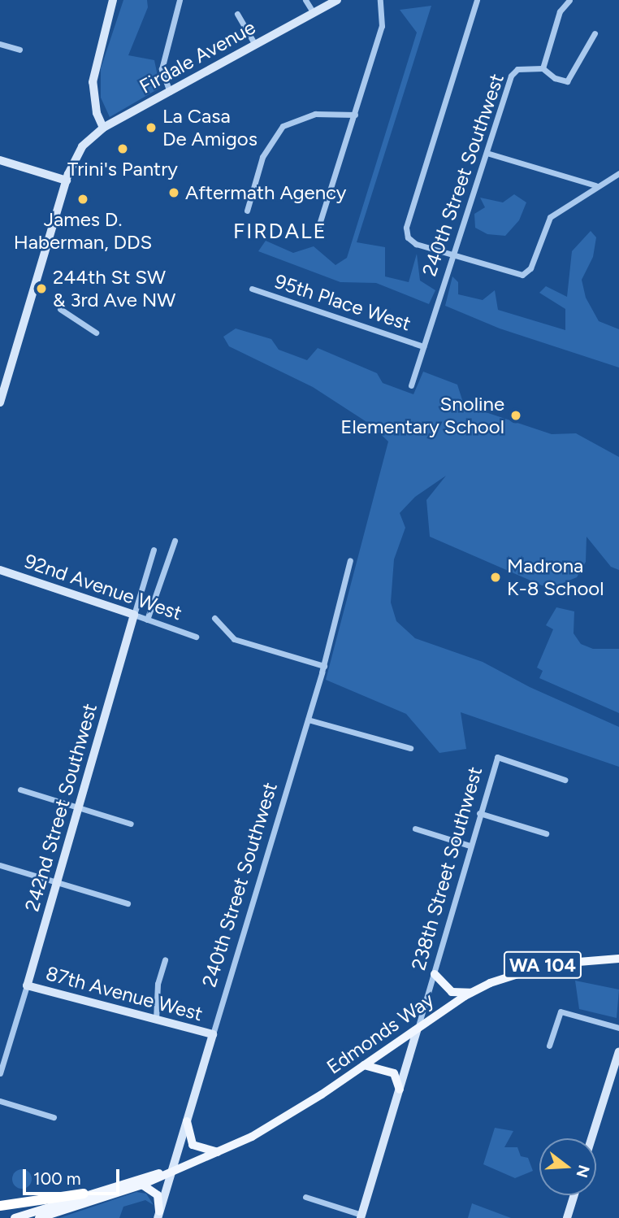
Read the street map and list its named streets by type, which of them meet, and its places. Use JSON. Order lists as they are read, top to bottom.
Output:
{
  "streets": {
    "main road": ["WA 104", "Edmonds Way"],
    "street": [
      "Firdale Avenue",
      "240th Street Southwest",
      "95th Place West",
      "92nd Avenue West",
      "242nd Street Southwest",
      "238th Street Southwest",
      "87th Avenue West"
    ]
  },
  "crossings": [
    ["240th Street Southwest", "95th Place West"],
    ["240th Street Southwest", "87th Avenue West"],
    ["240th Street Southwest", "Edmonds Way"],
    ["92nd Avenue West", "242nd Street Southwest"],
    ["242nd Street Southwest", "87th Avenue West"],
    ["238th Street Southwest", "Edmonds Way"]
  ],
  "districts": ["FIRDALE"],
  "places": [
    "La Casa De Amigos",
    "Trini's Pantry",
    "Aftermath Agency",
    "James D. Haberman, DDS",
    "244th St SW & 3rd Ave NW",
    "Snoline Elementary School",
    "Madrona K-8 School"
  ],
  "scale_bar": "100 m",
  "north": "right"
}
